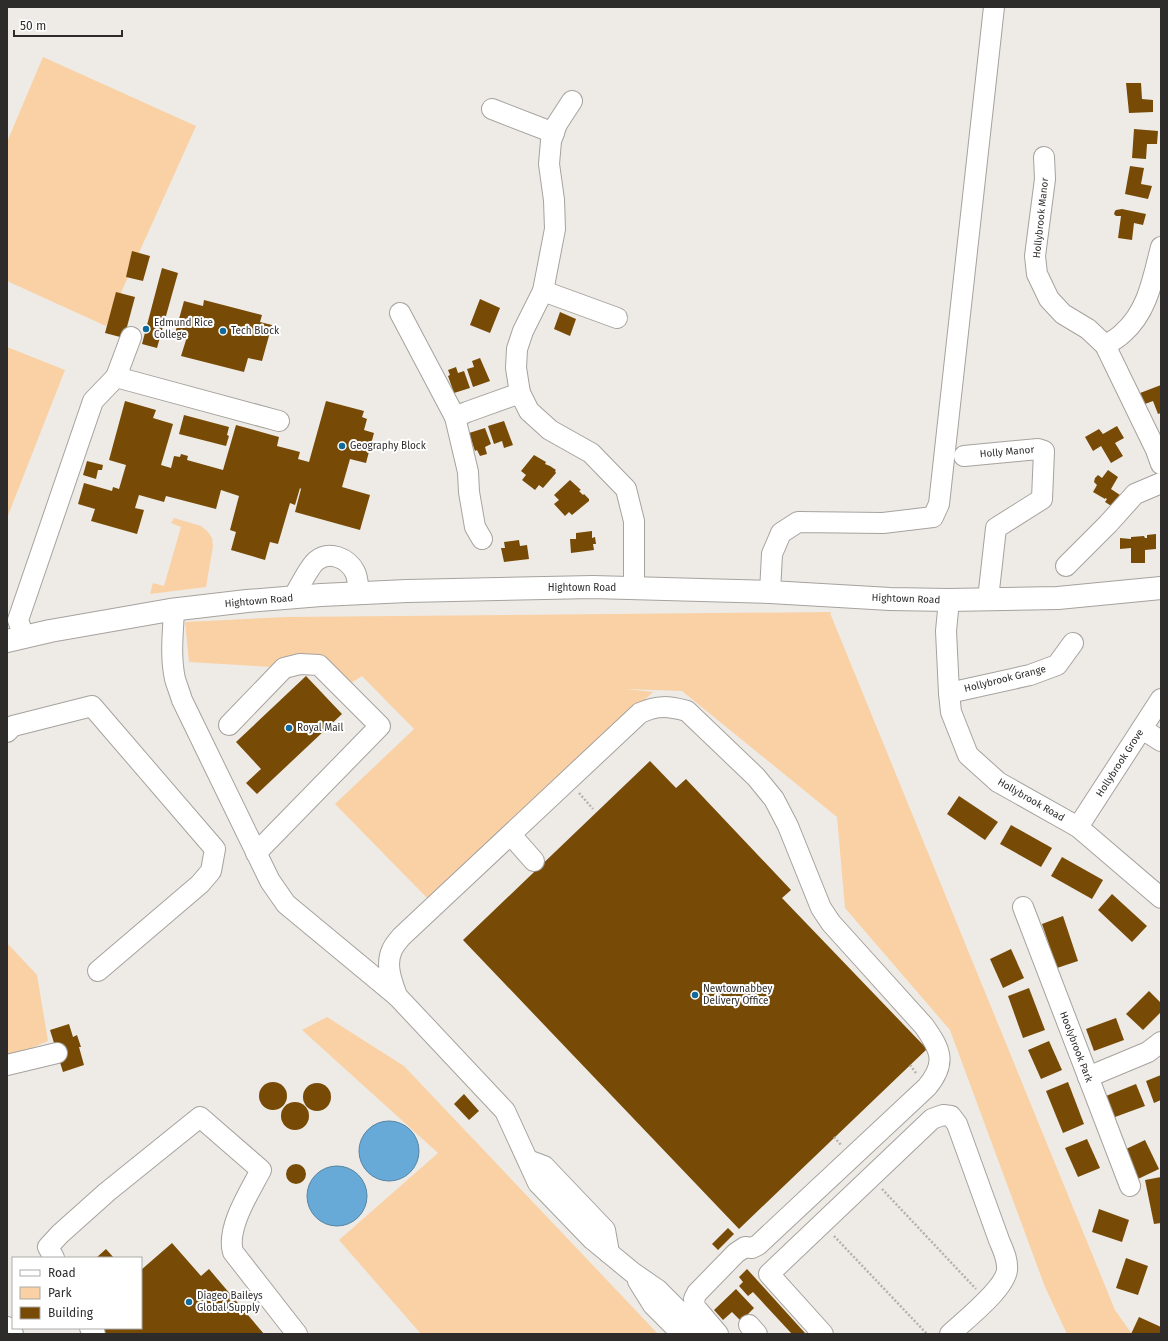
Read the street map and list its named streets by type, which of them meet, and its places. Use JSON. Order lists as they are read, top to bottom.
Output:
{
  "streets": {
    "main road": ["Hightown Road"],
    "street": [
      "Hollybrook Manor",
      "Holly Manor",
      "Hollybrook Grange",
      "Hollybrook Grove",
      "Hollybrook Road",
      "Hoolybrook Park"
    ]
  },
  "crossings": [
    ["Holly Manor", "Hightown Road"],
    ["Hightown Road", "Hollybrook Road"],
    ["Hollybrook Grange", "Hollybrook Road"],
    ["Hollybrook Grove", "Hollybrook Road"]
  ],
  "places": [
    "Edmund Rice College",
    "Tech Block",
    "Geography Block",
    "Royal Mail",
    "Newtownabbey Delivery Office",
    "Diageo Baileys Global Supply"
  ],
  "legend": ["Road", "Park", "Building"],
  "scale_bar": "50 m"
}
